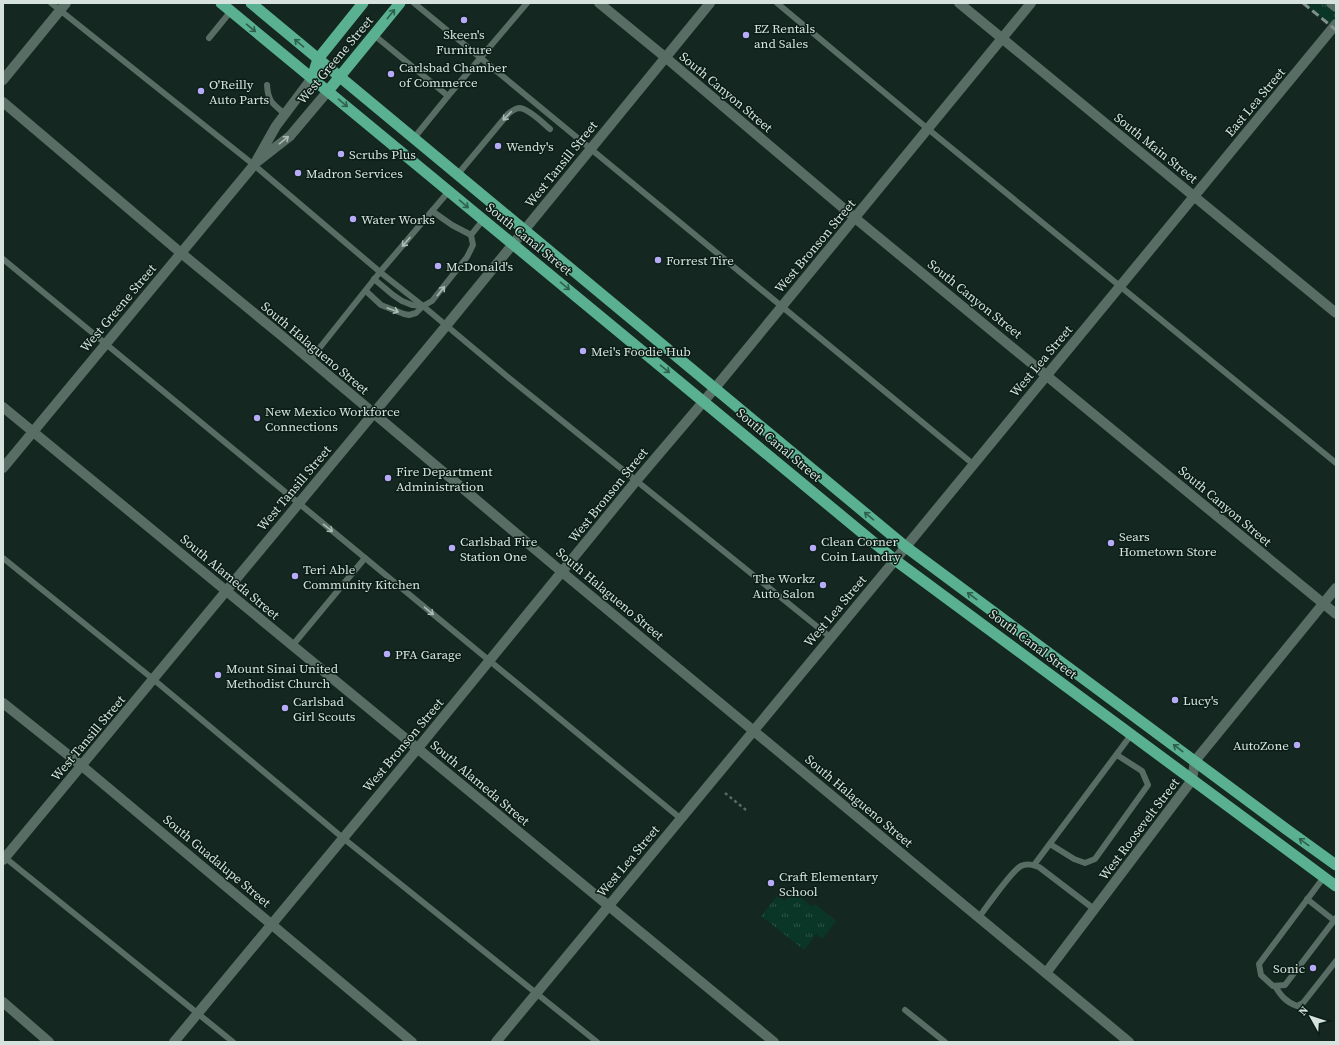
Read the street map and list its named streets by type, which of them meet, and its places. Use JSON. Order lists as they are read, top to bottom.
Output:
{
  "streets": {
    "highway": ["West Greene Street", "South Canal Street"],
    "street": [
      "South Canyon Street",
      "East Lea Street",
      "South Main Street",
      "West Tansill Street",
      "West Bronson Street",
      "South Halagueno Street",
      "West Lea Street",
      "South Alameda Street",
      "West Roosevelt Street",
      "South Guadalupe Street"
    ]
  },
  "crossings": [
    ["West Greene Street", "South Canal Street"],
    ["West Greene Street", "South Halagueno Street"],
    ["West Greene Street", "South Alameda Street"],
    ["South Canyon Street", "West Tansill Street"],
    ["South Canyon Street", "West Bronson Street"],
    ["South Canyon Street", "West Lea Street"],
    ["East Lea Street", "South Main Street"],
    ["East Lea Street", "West Lea Street"],
    ["South Main Street", "West Bronson Street"],
    ["South Main Street", "West Lea Street"],
    ["West Tansill Street", "South Canal Street"],
    ["West Tansill Street", "South Halagueno Street"],
    ["West Tansill Street", "South Alameda Street"],
    ["West Tansill Street", "South Guadalupe Street"],
    ["South Canal Street", "West Bronson Street"],
    ["South Canal Street", "West Lea Street"],
    ["South Canal Street", "West Roosevelt Street"],
    ["West Bronson Street", "South Halagueno Street"],
    ["West Bronson Street", "South Alameda Street"],
    ["West Bronson Street", "South Guadalupe Street"],
    ["South Halagueno Street", "West Lea Street"],
    ["South Halagueno Street", "West Roosevelt Street"],
    ["West Lea Street", "South Alameda Street"]
  ],
  "places": [
    "Skeen's Furniture",
    "EZ Rentals and Sales",
    "Carlsbad Chamber of Commerce",
    "O'Reilly Auto Parts",
    "Wendy's",
    "Scrubs Plus",
    "Madron Services",
    "Water Works",
    "Forrest Tire",
    "McDonald's",
    "Mei's Foodie Hub",
    "New Mexico Workforce Connections",
    "Fire Department Administration",
    "Sears Hometown Store",
    "Carlsbad Fire Station One",
    "Clean Corner Coin Laundry",
    "Teri Able Community Kitchen",
    "The Workz Auto Salon",
    "PFA Garage",
    "Mount Sinai United Methodist Church",
    "Lucy's",
    "Carlsbad Girl Scouts",
    "AutoZone",
    "Craft Elementary School",
    "Sonic"
  ],
  "north": "top left"
}
